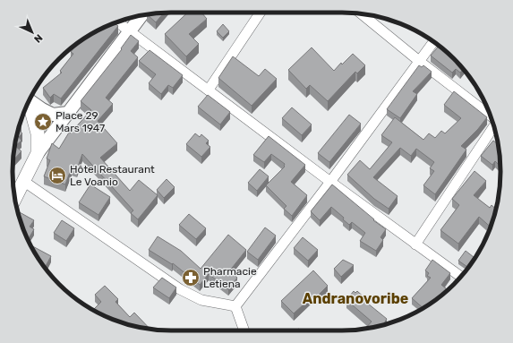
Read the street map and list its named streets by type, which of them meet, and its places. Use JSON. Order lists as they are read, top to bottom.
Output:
{
  "districts": ["Andranovoribe"],
  "places": {
    "place": ["Place 29 Mars 1947"],
    "hotel": ["Hôtel Restaurant Le Voanio"],
    "pharmacy": ["Pharmacie Letiena"]
  },
  "north": "bottom right"
}
